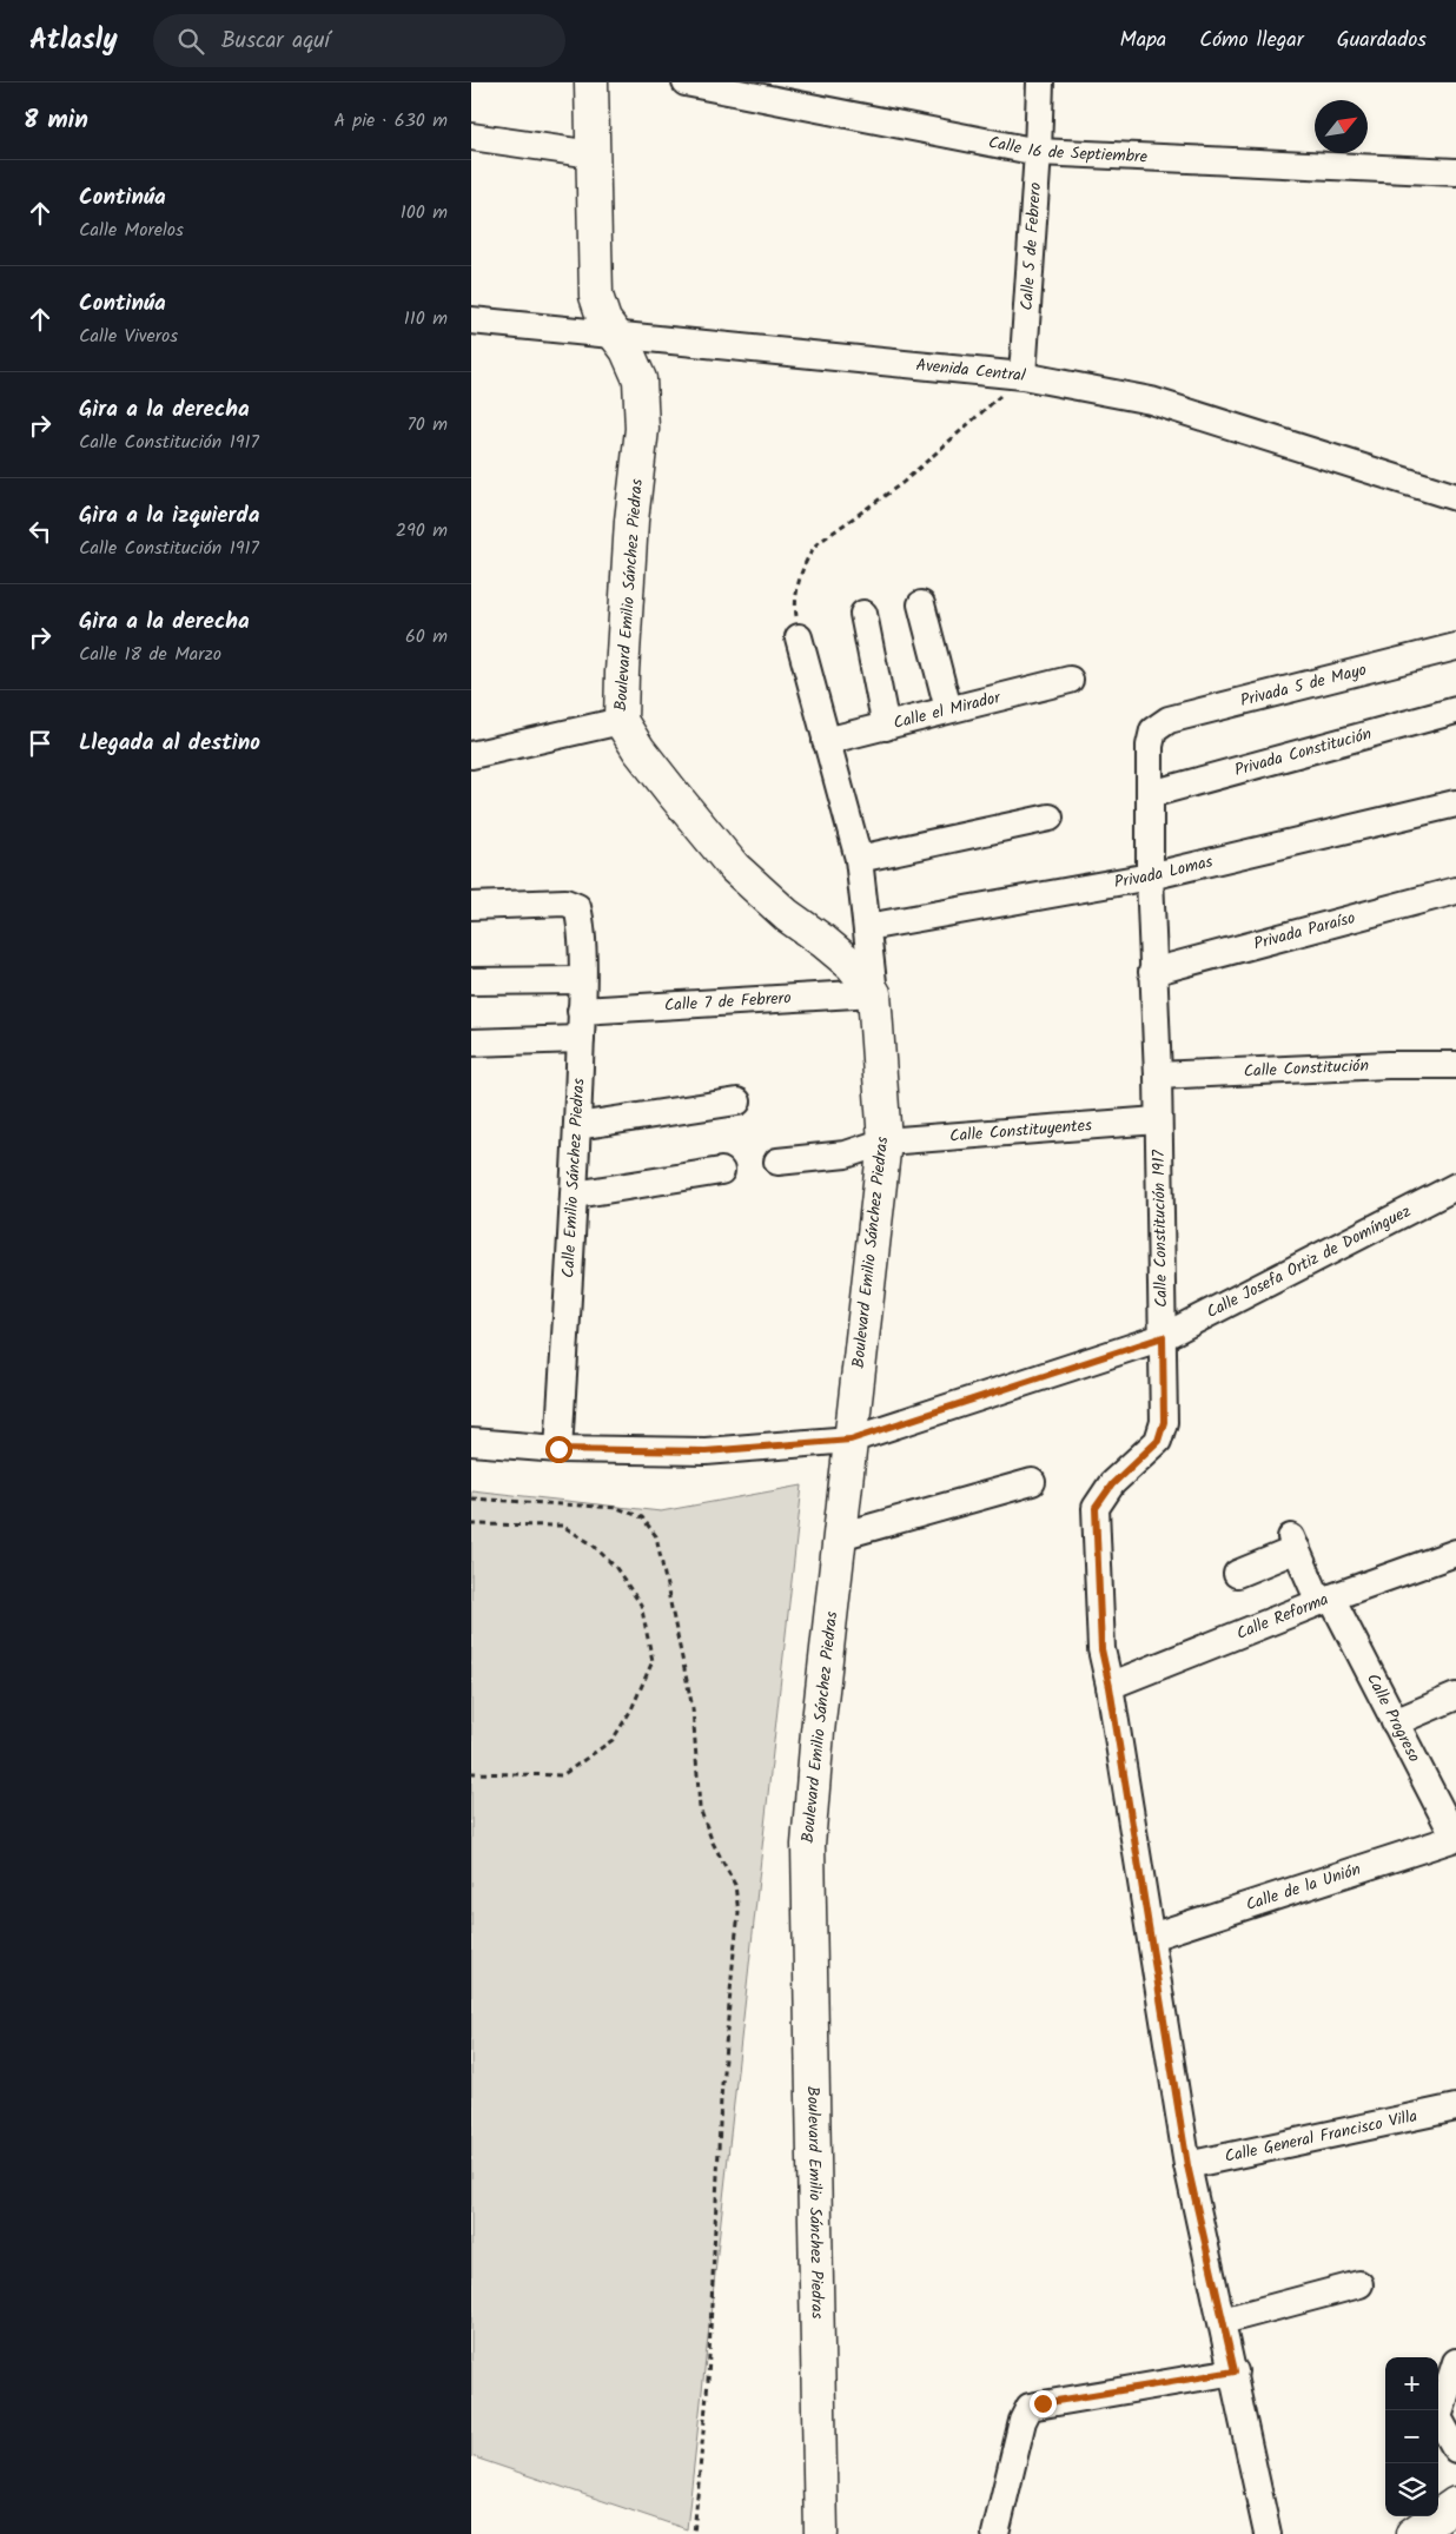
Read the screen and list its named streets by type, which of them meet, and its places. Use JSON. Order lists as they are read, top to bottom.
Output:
{
  "streets": {
    "main road": ["Boulevard Emilio Sánchez Piedras"],
    "street": [
      "Calle 16 de Septiembre",
      "Calle 5 de Febrero",
      "Avenida Central",
      "Privada 5 de Mayo",
      "Calle el Mirador",
      "Privada Constitución",
      "Privada Lomas",
      "Privada Paraíso",
      "Calle 7 de Febrero",
      "Calle Constitución",
      "Calle Constituyentes",
      "Calle Emilio Sánchez Piedras",
      "Calle Constitución 1917",
      "Calle Josefa Ortiz de Domínguez",
      "Calle Reforma",
      "Calle Progreso",
      "Calle de la Unión",
      "Calle General Francisco Villa"
    ]
  },
  "crossings": [
    ["Calle 16 de Septiembre", "Calle 5 de Febrero"],
    ["Calle 5 de Febrero", "Avenida Central"],
    ["Avenida Central", "Boulevard Emilio Sánchez Piedras"],
    ["Boulevard Emilio Sánchez Piedras", "Calle 7 de Febrero"],
    ["Boulevard Emilio Sánchez Piedras", "Calle Constituyentes"],
    ["Boulevard Emilio Sánchez Piedras", "Calle Josefa Ortiz de Domínguez"],
    ["Privada 5 de Mayo", "Calle Constitución 1917"],
    ["Privada Constitución", "Calle Constitución 1917"],
    ["Privada Lomas", "Calle Constitución 1917"],
    ["Privada Paraíso", "Calle Constitución 1917"],
    ["Calle 7 de Febrero", "Calle Emilio Sánchez Piedras"],
    ["Calle Constitución", "Calle Constitución 1917"],
    ["Calle Constituyentes", "Calle Constitución 1917"],
    ["Calle Emilio Sánchez Piedras", "Calle Josefa Ortiz de Domínguez"],
    ["Calle Constitución 1917", "Calle Josefa Ortiz de Domínguez"],
    ["Calle Constitución 1917", "Calle Reforma"],
    ["Calle Constitución 1917", "Calle de la Unión"],
    ["Calle Constitución 1917", "Calle General Francisco Villa"],
    ["Calle Reforma", "Calle Progreso"],
    ["Calle Progreso", "Calle de la Unión"]
  ],
  "north": "top right",
  "page": {
    "header": "Atlasly",
    "search": "Buscar aquí",
    "nav": ["Mapa", "Cómo llegar", "Guardados"],
    "heading": ["8 min", "A pie · 630 m"],
    "list": [
      ["Continúa", "Calle Morelos", "100 m"],
      ["Continúa", "Calle Viveros", "110 m"],
      ["Gira a la derecha", "Calle Constitución 1917", "70 m"],
      ["Gira a la izquierda", "Calle Constitución 1917", "290 m"],
      ["Gira a la derecha", "Calle 18 de Marzo", "60 m"],
      "Llegada al destino"
    ],
    "map_buttons": ["+", "−"]
  }
}
